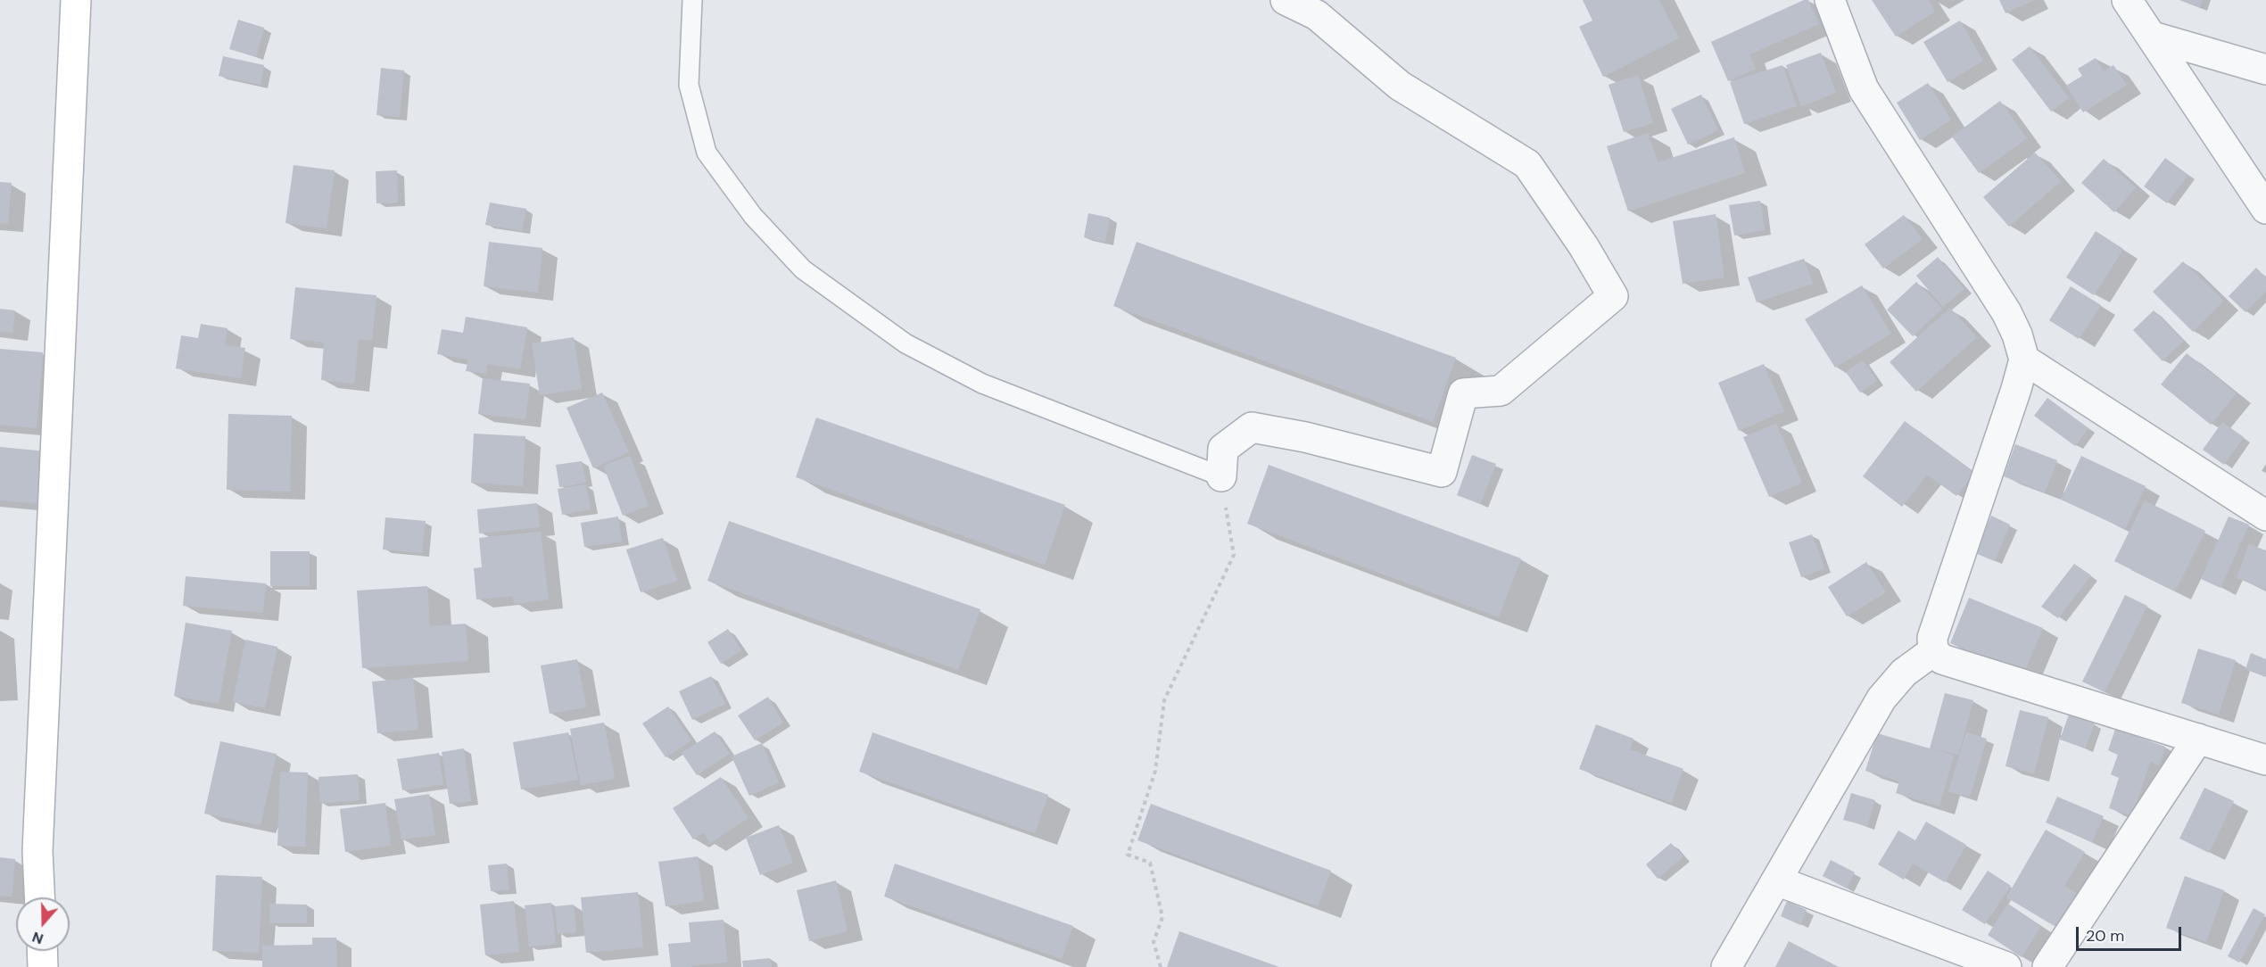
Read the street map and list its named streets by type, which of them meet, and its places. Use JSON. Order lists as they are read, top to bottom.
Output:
{
  "scale_bar": "20 m",
  "north": "bottom"
}
